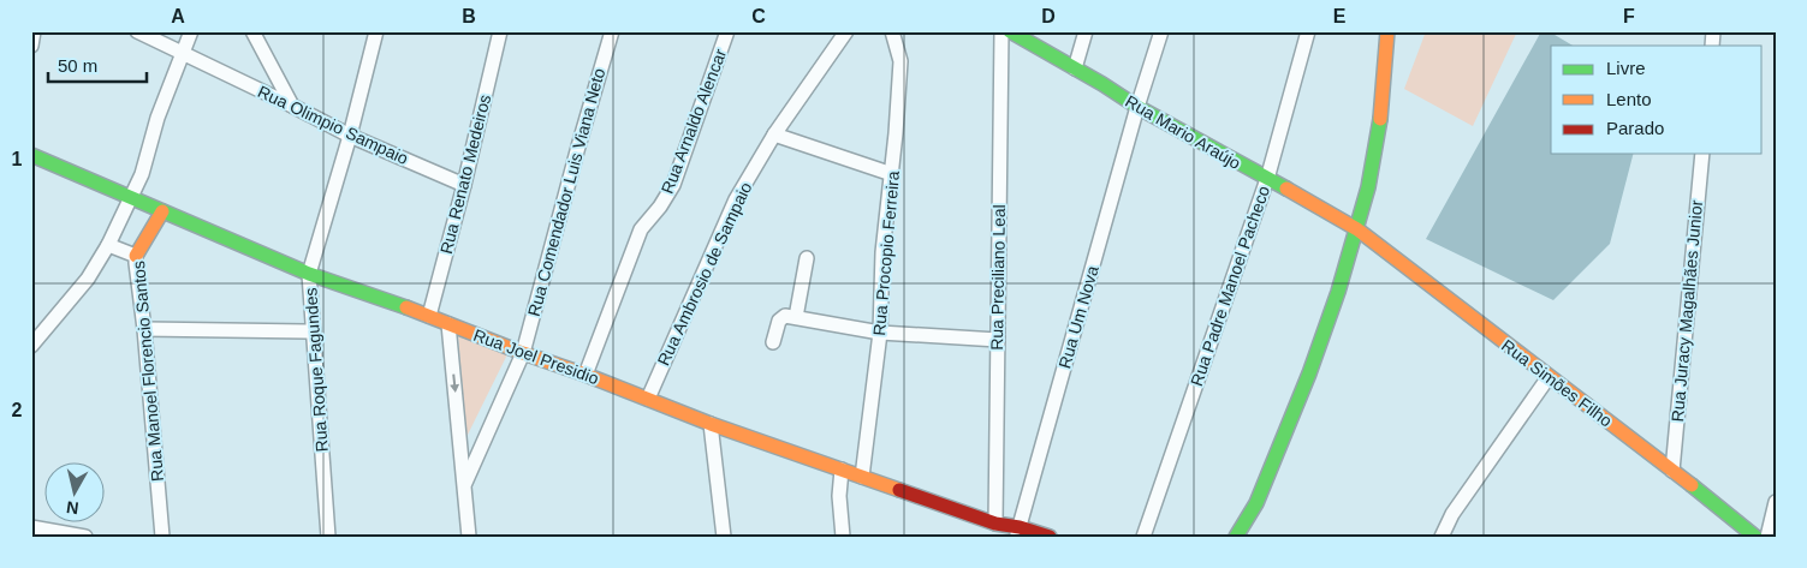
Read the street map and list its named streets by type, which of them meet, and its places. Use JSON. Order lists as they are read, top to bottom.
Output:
{
  "streets": {
    "street": [
      "Rua Arnaldo Alencar",
      "Rua Olimpio Sampaio",
      "Rua Mario Araújo",
      "Rua Renato Medeiros",
      "Rua Comendador Luis Viana Neto",
      "Rua Procopio Ferreira",
      "Rua Ambrosio de Sampaio",
      "Rua Preciliano Leal",
      "Rua Padre Manoel Pacheco",
      "Rua Juracy Magalhães Junior",
      "Rua Um Nova",
      "Rua Joel Presidio",
      "Rua Roque Fagundes",
      "Rua Manoel Florencio Santos",
      "Rua Simões Filho"
    ]
  },
  "crossings": [
    ["Rua Arnaldo Alencar", "Rua Joel Presidio"],
    ["Rua Olimpio Sampaio", "Rua Renato Medeiros"],
    ["Rua Olimpio Sampaio", "Rua Roque Fagundes"],
    ["Rua Mario Araújo", "Rua Padre Manoel Pacheco"],
    ["Rua Mario Araújo", "Rua Um Nova"],
    ["Rua Mario Araújo", "Rua Simões Filho"],
    ["Rua Renato Medeiros", "Rua Joel Presidio"],
    ["Rua Comendador Luis Viana Neto", "Rua Joel Presidio"],
    ["Rua Procopio Ferreira", "Rua Joel Presidio"],
    ["Rua Ambrosio de Sampaio", "Rua Joel Presidio"],
    ["Rua Preciliano Leal", "Rua Joel Presidio"],
    ["Rua Juracy Magalhães Junior", "Rua Simões Filho"],
    ["Rua Um Nova", "Rua Joel Presidio"],
    ["Rua Joel Presidio", "Rua Roque Fagundes"],
    ["Rua Joel Presidio", "Rua Manoel Florencio Santos"]
  ],
  "legend": ["Livre", "Lento", "Parado"],
  "scale_bar": "50 m",
  "north": "bottom",
  "grid": {
    "columns": [
      "A",
      "B",
      "C",
      "D",
      "E",
      "F"
    ],
    "rows": ["1", "2"]
  }
}
